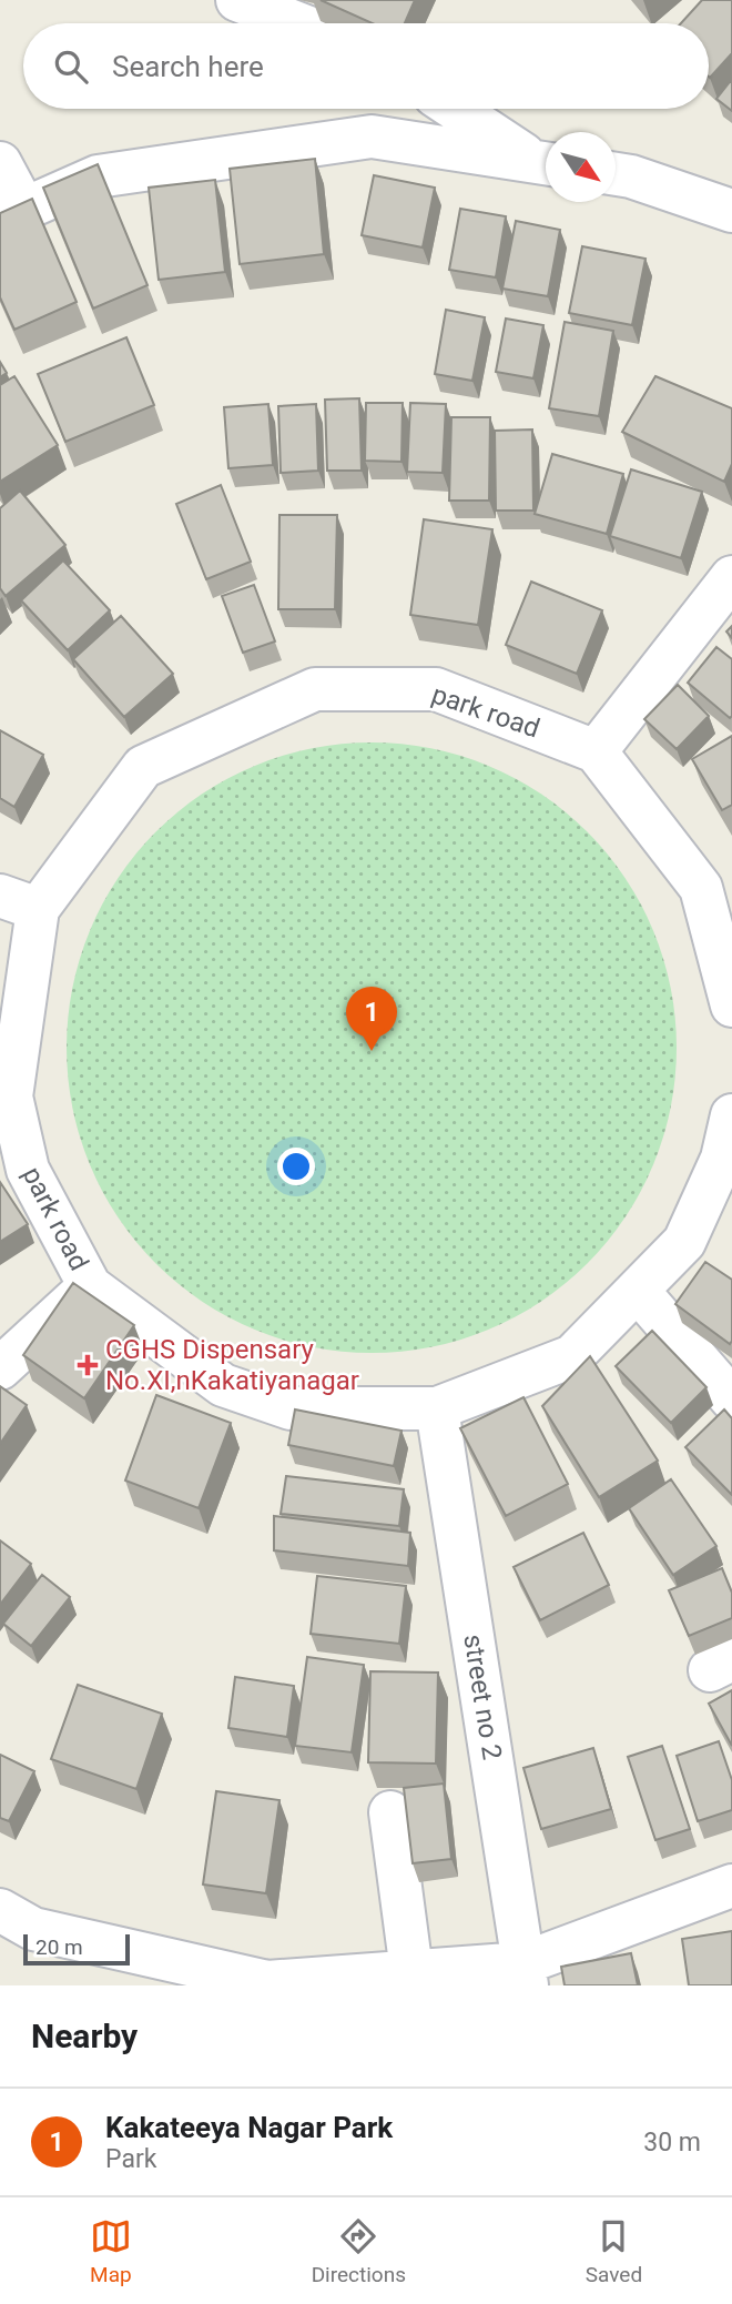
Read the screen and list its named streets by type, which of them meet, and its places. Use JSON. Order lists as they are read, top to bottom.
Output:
{
  "streets": {
    "street": ["park road", "street no 2"]
  },
  "crossings": [
    ["park road", "street no 2"]
  ],
  "places": {
    "health": ["CGHS Dispensary No.XI,nKakatiyanagar"]
  },
  "scale_bar": "20 m",
  "north": "bottom right",
  "page": {
    "search": "Search here",
    "pins": "1",
    "scale": "20 m",
    "heading": "Nearby",
    "list": [
      {
        "mark": "1",
        "name": "Kakateeya Nagar Park",
        "note": "Park",
        "value": "30 m"
      }
    ],
    "nav": ["Map", "Directions", "Saved"]
  }
}
